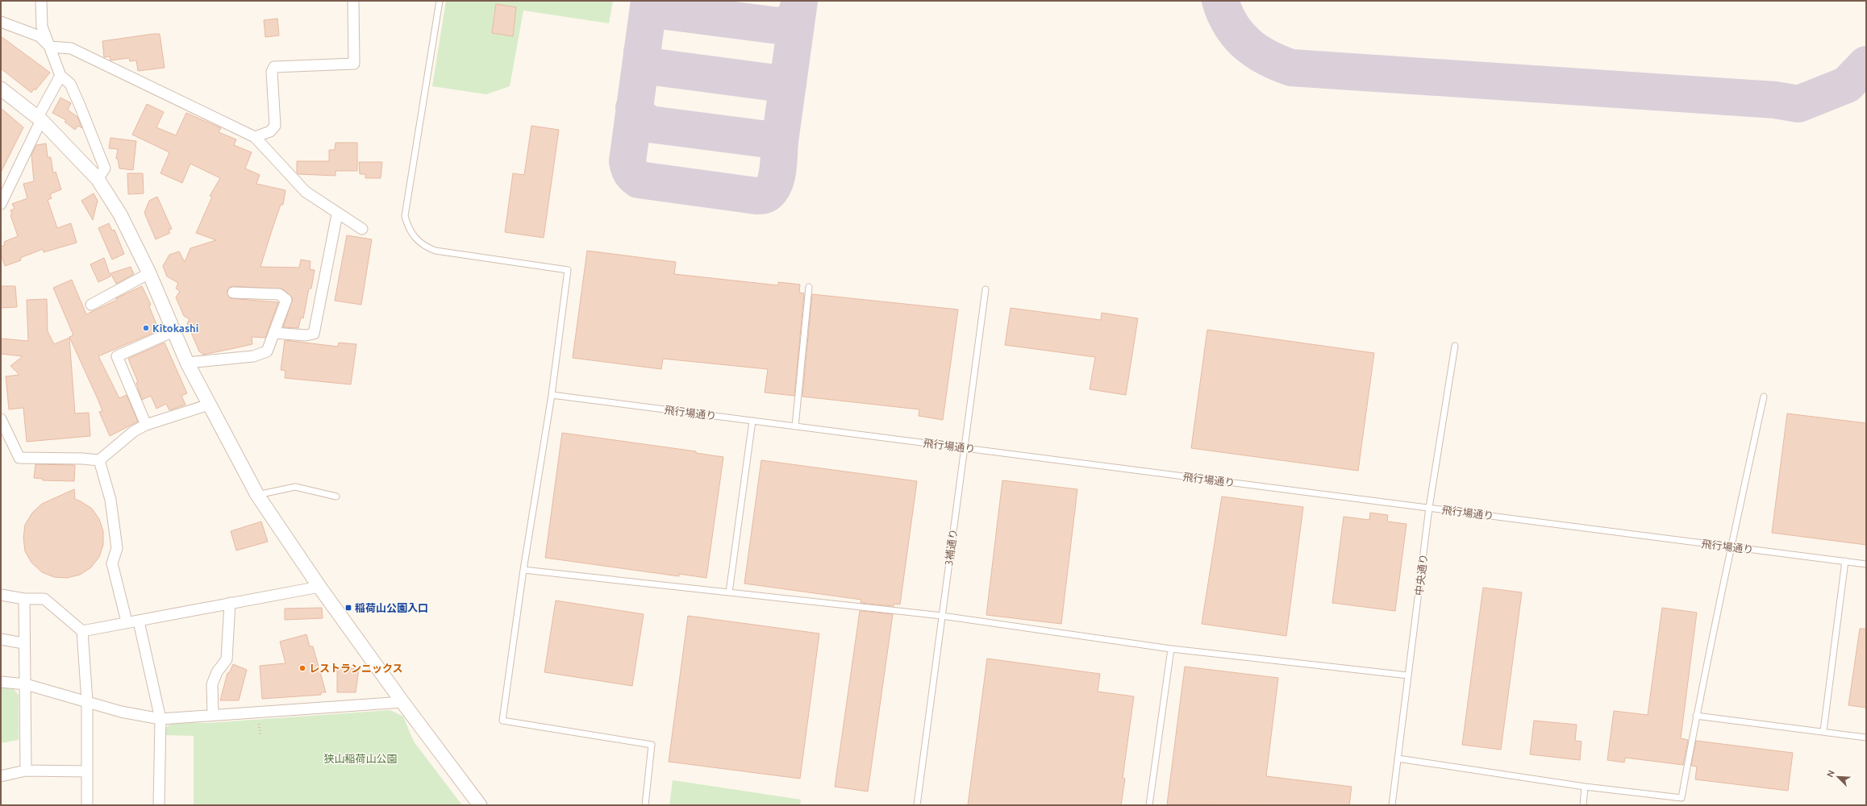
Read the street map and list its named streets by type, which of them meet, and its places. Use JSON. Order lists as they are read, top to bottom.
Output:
{
  "streets": {
    "lane": ["飛行場通り", "3補通り", "中央通り"]
  },
  "crossings": [
    ["飛行場通り", "3補通り"],
    ["飛行場通り", "中央通り"]
  ],
  "parks": ["狭山稲荷山公園"],
  "places": {
    "other": ["Kitokashi", "レストランニックス"],
    "transit": ["稲荷山公園入口"]
  },
  "north": "top left"
}
